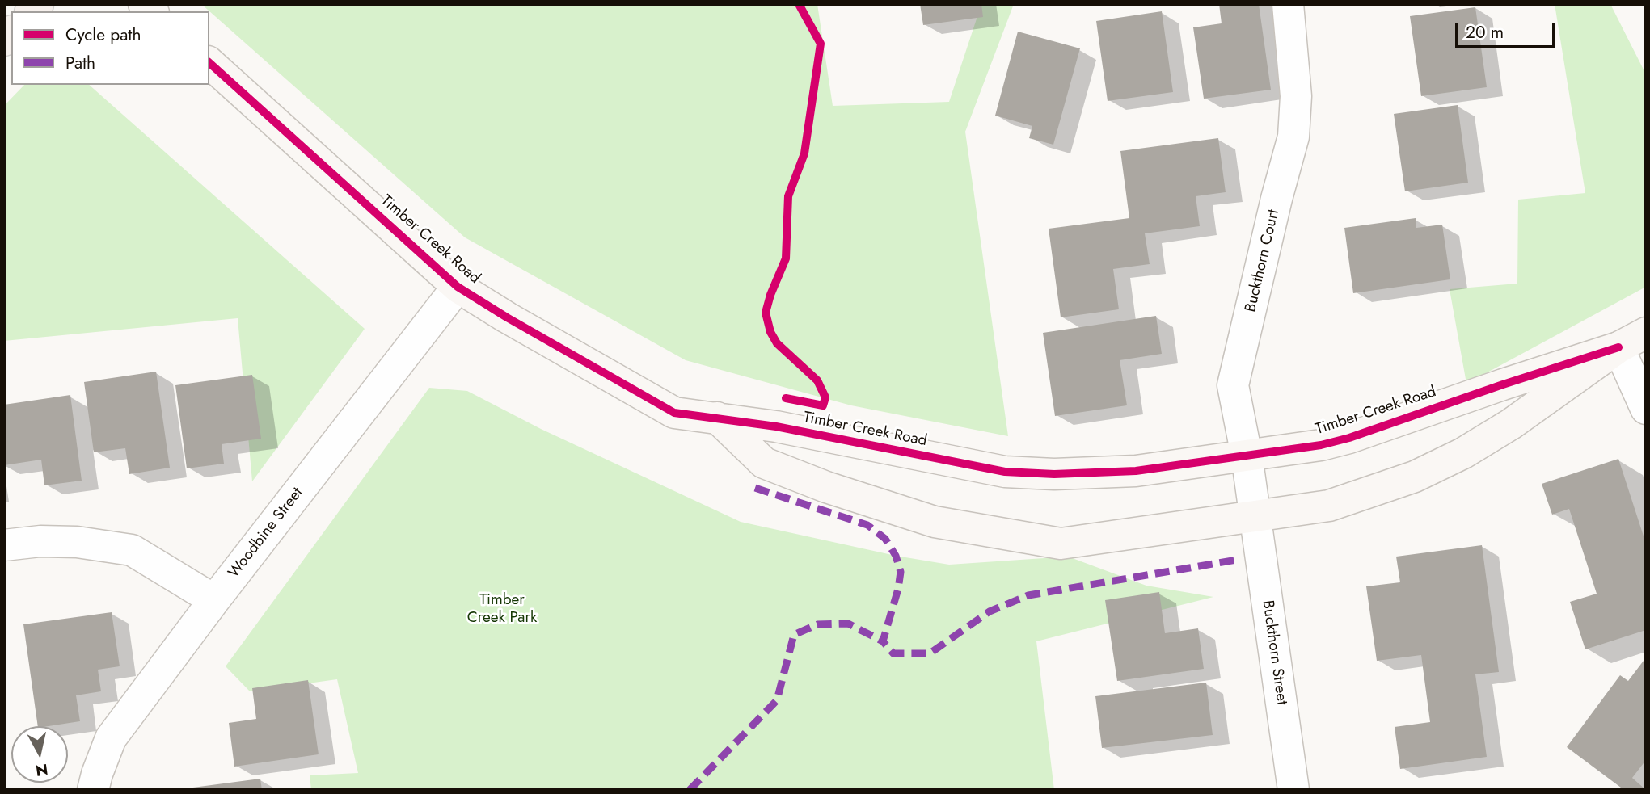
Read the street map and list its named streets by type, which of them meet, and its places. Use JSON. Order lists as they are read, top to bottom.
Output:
{
  "streets": {
    "street": [
      "Timber Creek Road",
      "Buckthorn Court",
      "Woodbine Street",
      "Buckthorn Street"
    ]
  },
  "crossings": [
    ["Timber Creek Road", "Buckthorn Court"],
    ["Timber Creek Road", "Woodbine Street"],
    ["Timber Creek Road", "Buckthorn Street"],
    ["Buckthorn Court", "Buckthorn Street"]
  ],
  "parks": ["Timber Creek Park"],
  "legend": ["Cycle path", "Path"],
  "scale_bar": "20 m",
  "north": "bottom"
}
